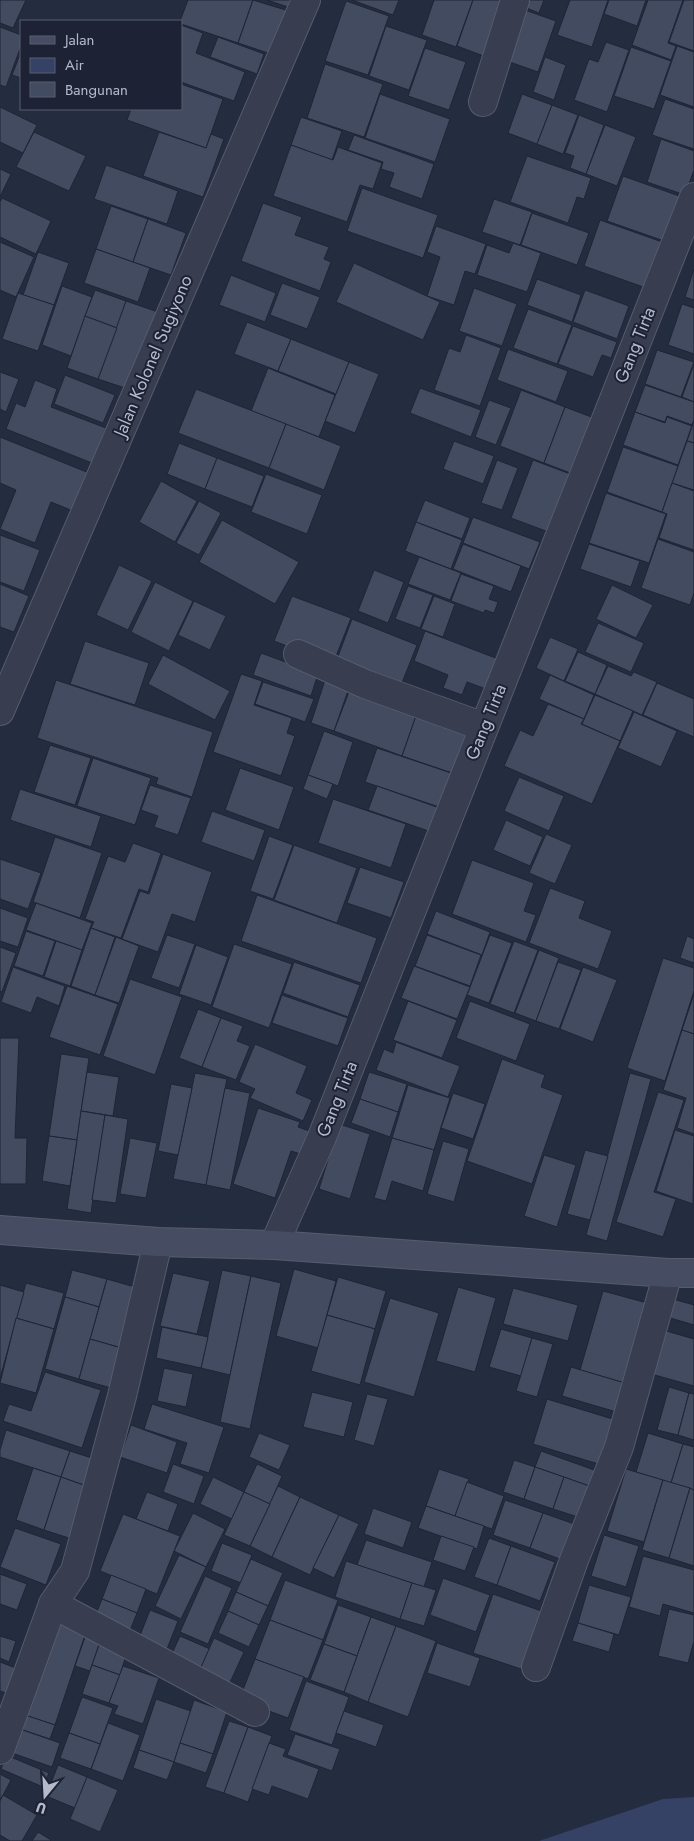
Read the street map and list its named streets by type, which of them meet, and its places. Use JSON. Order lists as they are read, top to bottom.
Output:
{
  "streets": {
    "street": ["Gang Tirta", "Jalan Kolonel Sugiyono"]
  },
  "legend": ["Jalan", "Air", "Bangunan"],
  "north": "bottom"
}
